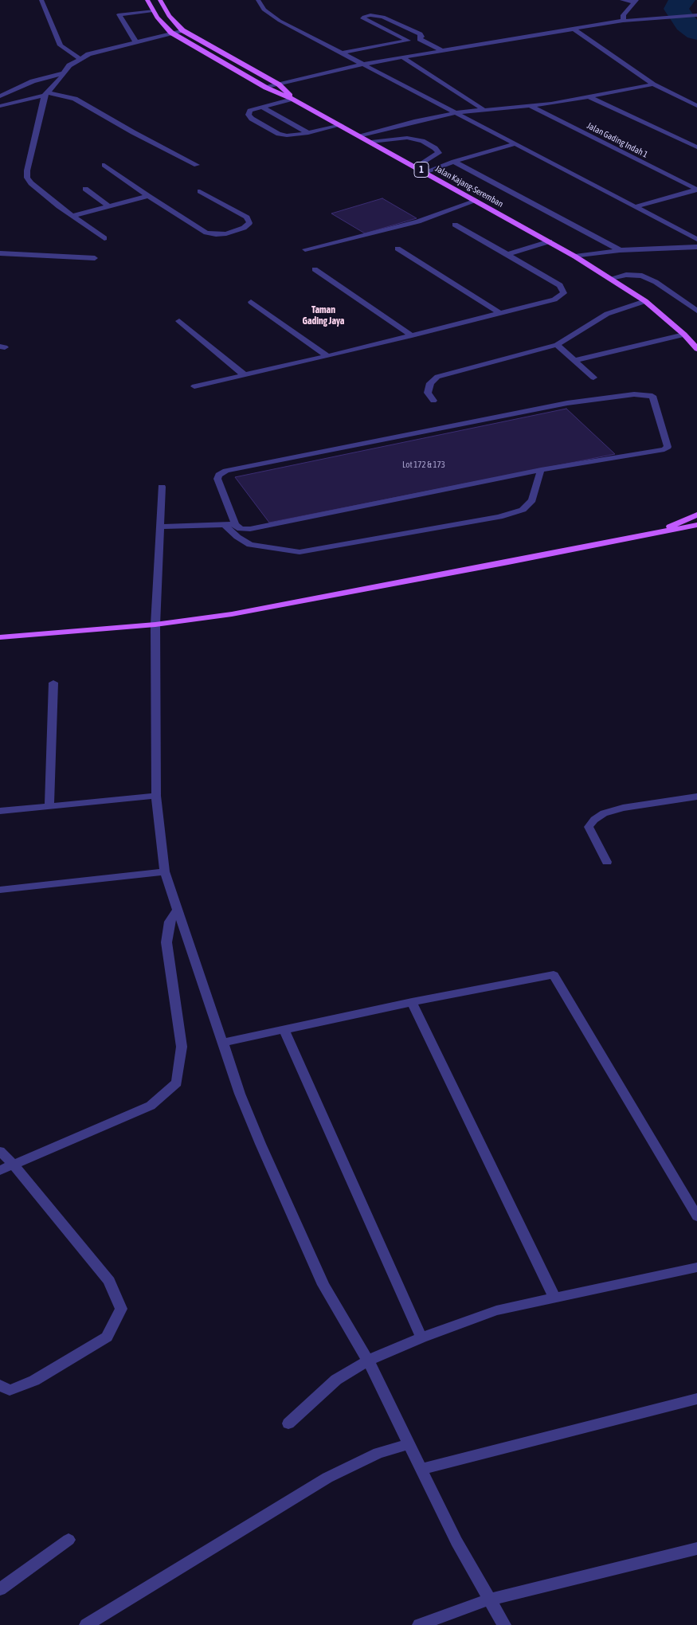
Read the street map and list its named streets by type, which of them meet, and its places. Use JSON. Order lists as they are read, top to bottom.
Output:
{
  "streets": {
    "main road": ["1", "Jalan Kajang-Seremban"],
    "street": ["Jalan Gading Indah 1"]
  },
  "districts": ["Taman Gading Jaya"],
  "house_numbers": ["Lot 172 & 173"]
}
